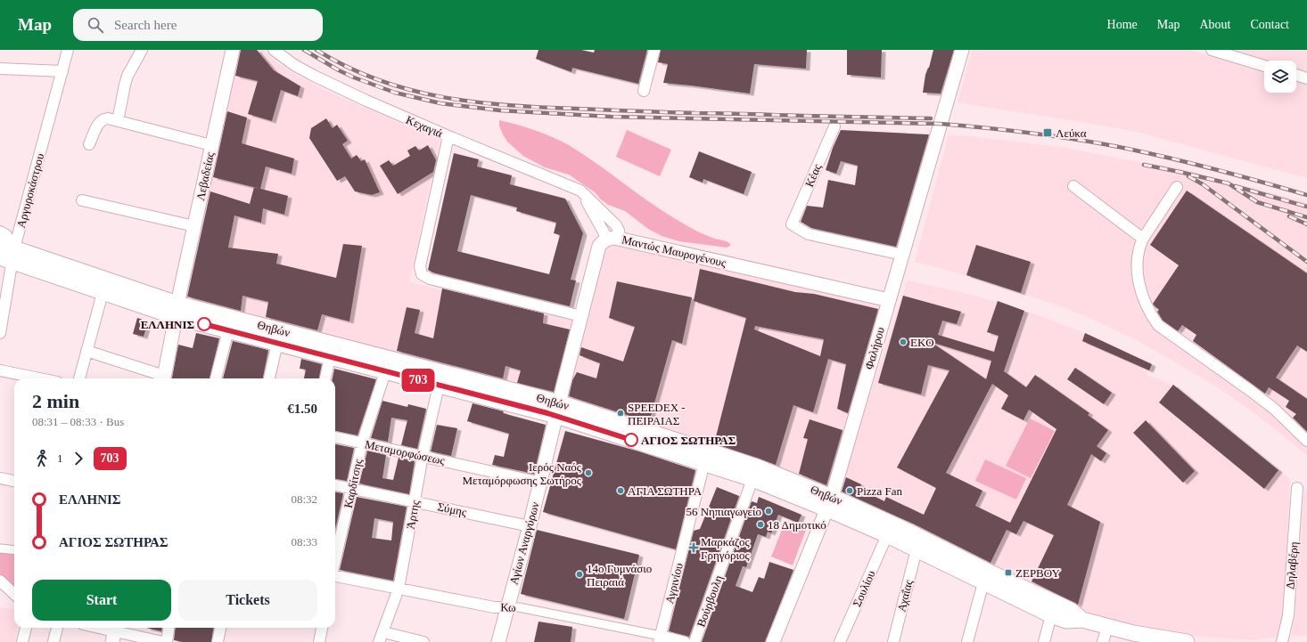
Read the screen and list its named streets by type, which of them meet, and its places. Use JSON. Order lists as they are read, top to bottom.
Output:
{
  "streets": {
    "main road": ["Θηβών"],
    "street": [
      "Κεχαγιά",
      "Κέας",
      "Λεβαδείας",
      "Αργυροκάστρου",
      "Μαντώς Μαυρογένους",
      "Φαλήρου",
      "Μεταμορφώσεως",
      "Καρδίτσης",
      "Σύμης",
      "Άρτης",
      "Αγίων Αναργύρων",
      "Δηλαβέρη",
      "Αγρινίου",
      "Σουλίου",
      "Αχαΐας",
      "Βούρβουλη",
      "Κω"
    ]
  },
  "crossings": [
    ["Κεχαγιά", "Μαντώς Μαυρογένους"],
    ["Κέας", "Φαλήρου"],
    ["Λεβαδείας", "Θηβών"],
    ["Αργυροκάστρου", "Θηβών"],
    ["Μαντώς Μαυρογένους", "Θηβών"],
    ["Μαντώς Μαυρογένους", "Φαλήρου"],
    ["Μαντώς Μαυρογένους", "Αγίων Αναργύρων"],
    ["Θηβών", "Φαλήρου"],
    ["Θηβών", "Καρδίτσης"],
    ["Θηβών", "Άρτης"],
    ["Θηβών", "Αγίων Αναργύρων"],
    ["Θηβών", "Αγρινίου"],
    ["Θηβών", "Σουλίου"],
    ["Θηβών", "Αχαΐας"],
    ["Θηβών", "Βούρβουλη"],
    ["Μεταμορφώσεως", "Καρδίτσης"],
    ["Μεταμορφώσεως", "Άρτης"],
    ["Μεταμορφώσεως", "Αγίων Αναργύρων"],
    ["Καρδίτσης", "Σύμης"],
    ["Σύμης", "Άρτης"],
    ["Σύμης", "Αγίων Αναργύρων"],
    ["Άρτης", "Κω"],
    ["Αγίων Αναργύρων", "Κω"],
    ["Αγρινίου", "Κω"]
  ],
  "places": {
    "transit": ["Λεύκα", "ΖΕΡΒΟΥ"],
    "other": [
      "ΕΛΛΗΝΙΣ",
      "EKO",
      "SPEEDEX - ΠΕΙΡΑΙΑΣ",
      "ΑΓΙΟΣ ΣΩΤΗΡΑΣ",
      "Ιερός Ναός Μεταμόρφωσης Σωτήρος",
      "ΑΓΙΑ ΣΩΤΗΡΑ",
      "Pizza Fan",
      "56 Νηπιαγωγείο",
      "18 Δημοτικό",
      "14ο Γυμνάσιο Πειραιά"
    ],
    "health": ["Μαρκάζος Γρηγόριος"]
  },
  "lines": ["bus line 703"],
  "page": {
    "header": "Map",
    "search": "Search here",
    "nav": [
      "Home",
      "Map",
      "About",
      "Contact"
    ],
    "on_map": "703",
    "heading": ["2 min", "08:31 – 08:33 · Bus", "€1.50"],
    "legs": ["1", "703"],
    "list": [
      {
        "name": "ΕΛΛΗΝΙΣ",
        "value": "08:32"
      },
      {
        "name": "ΑΓΙΟΣ ΣΩΤΗΡΑΣ",
        "value": "08:33"
      }
    ],
    "buttons": ["Start", "Tickets"]
  }
}
